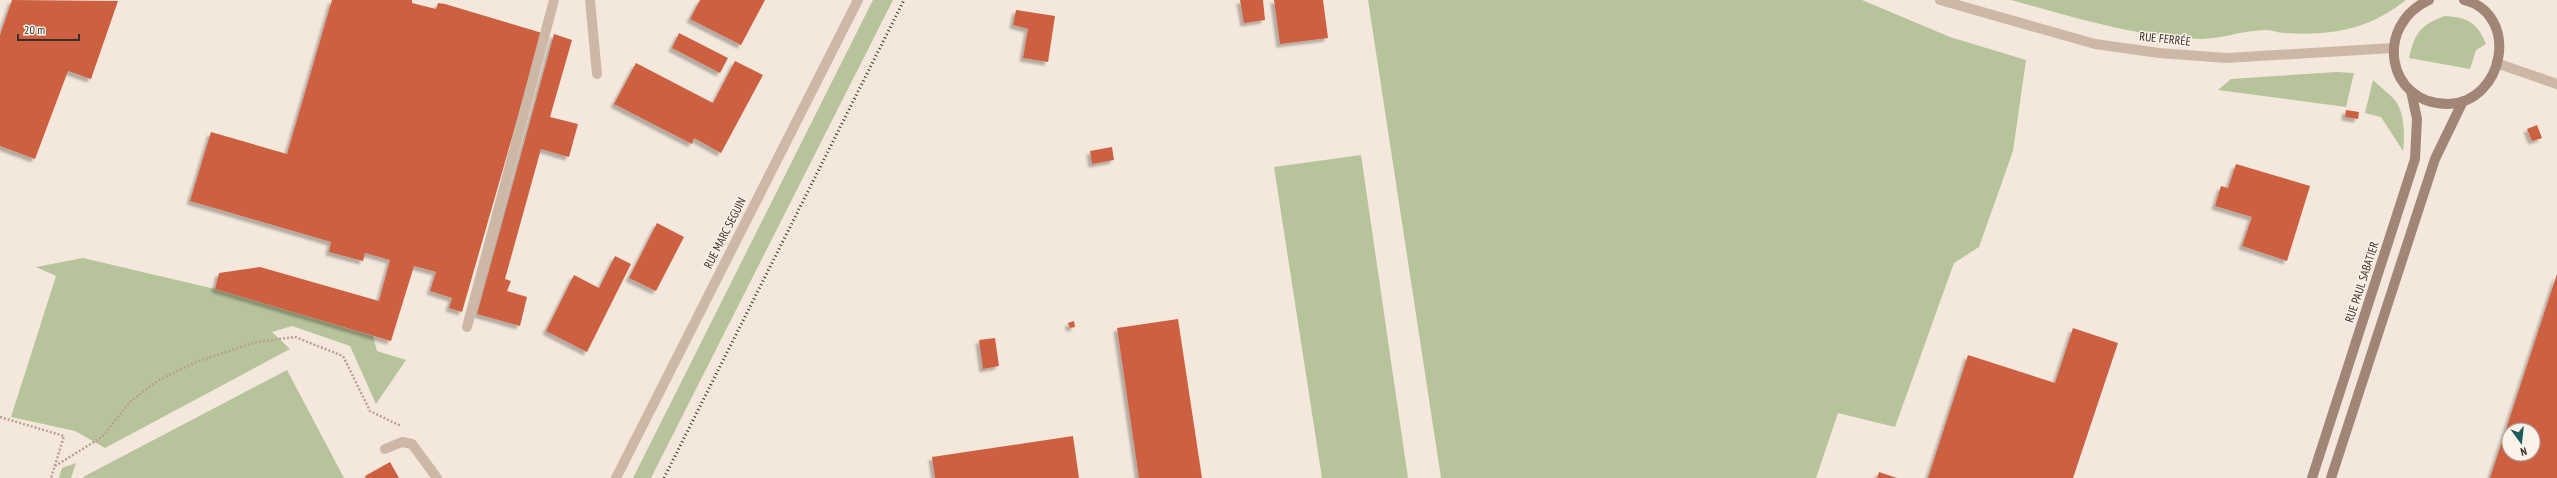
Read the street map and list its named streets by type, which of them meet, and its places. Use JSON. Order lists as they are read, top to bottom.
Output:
{
  "streets": {
    "main road": ["RUE PAUL SABATIER"],
    "street": ["RUE FERRÉE", "RUE MARC SEGUIN"]
  },
  "scale_bar": "20 m",
  "north": "bottom"
}
